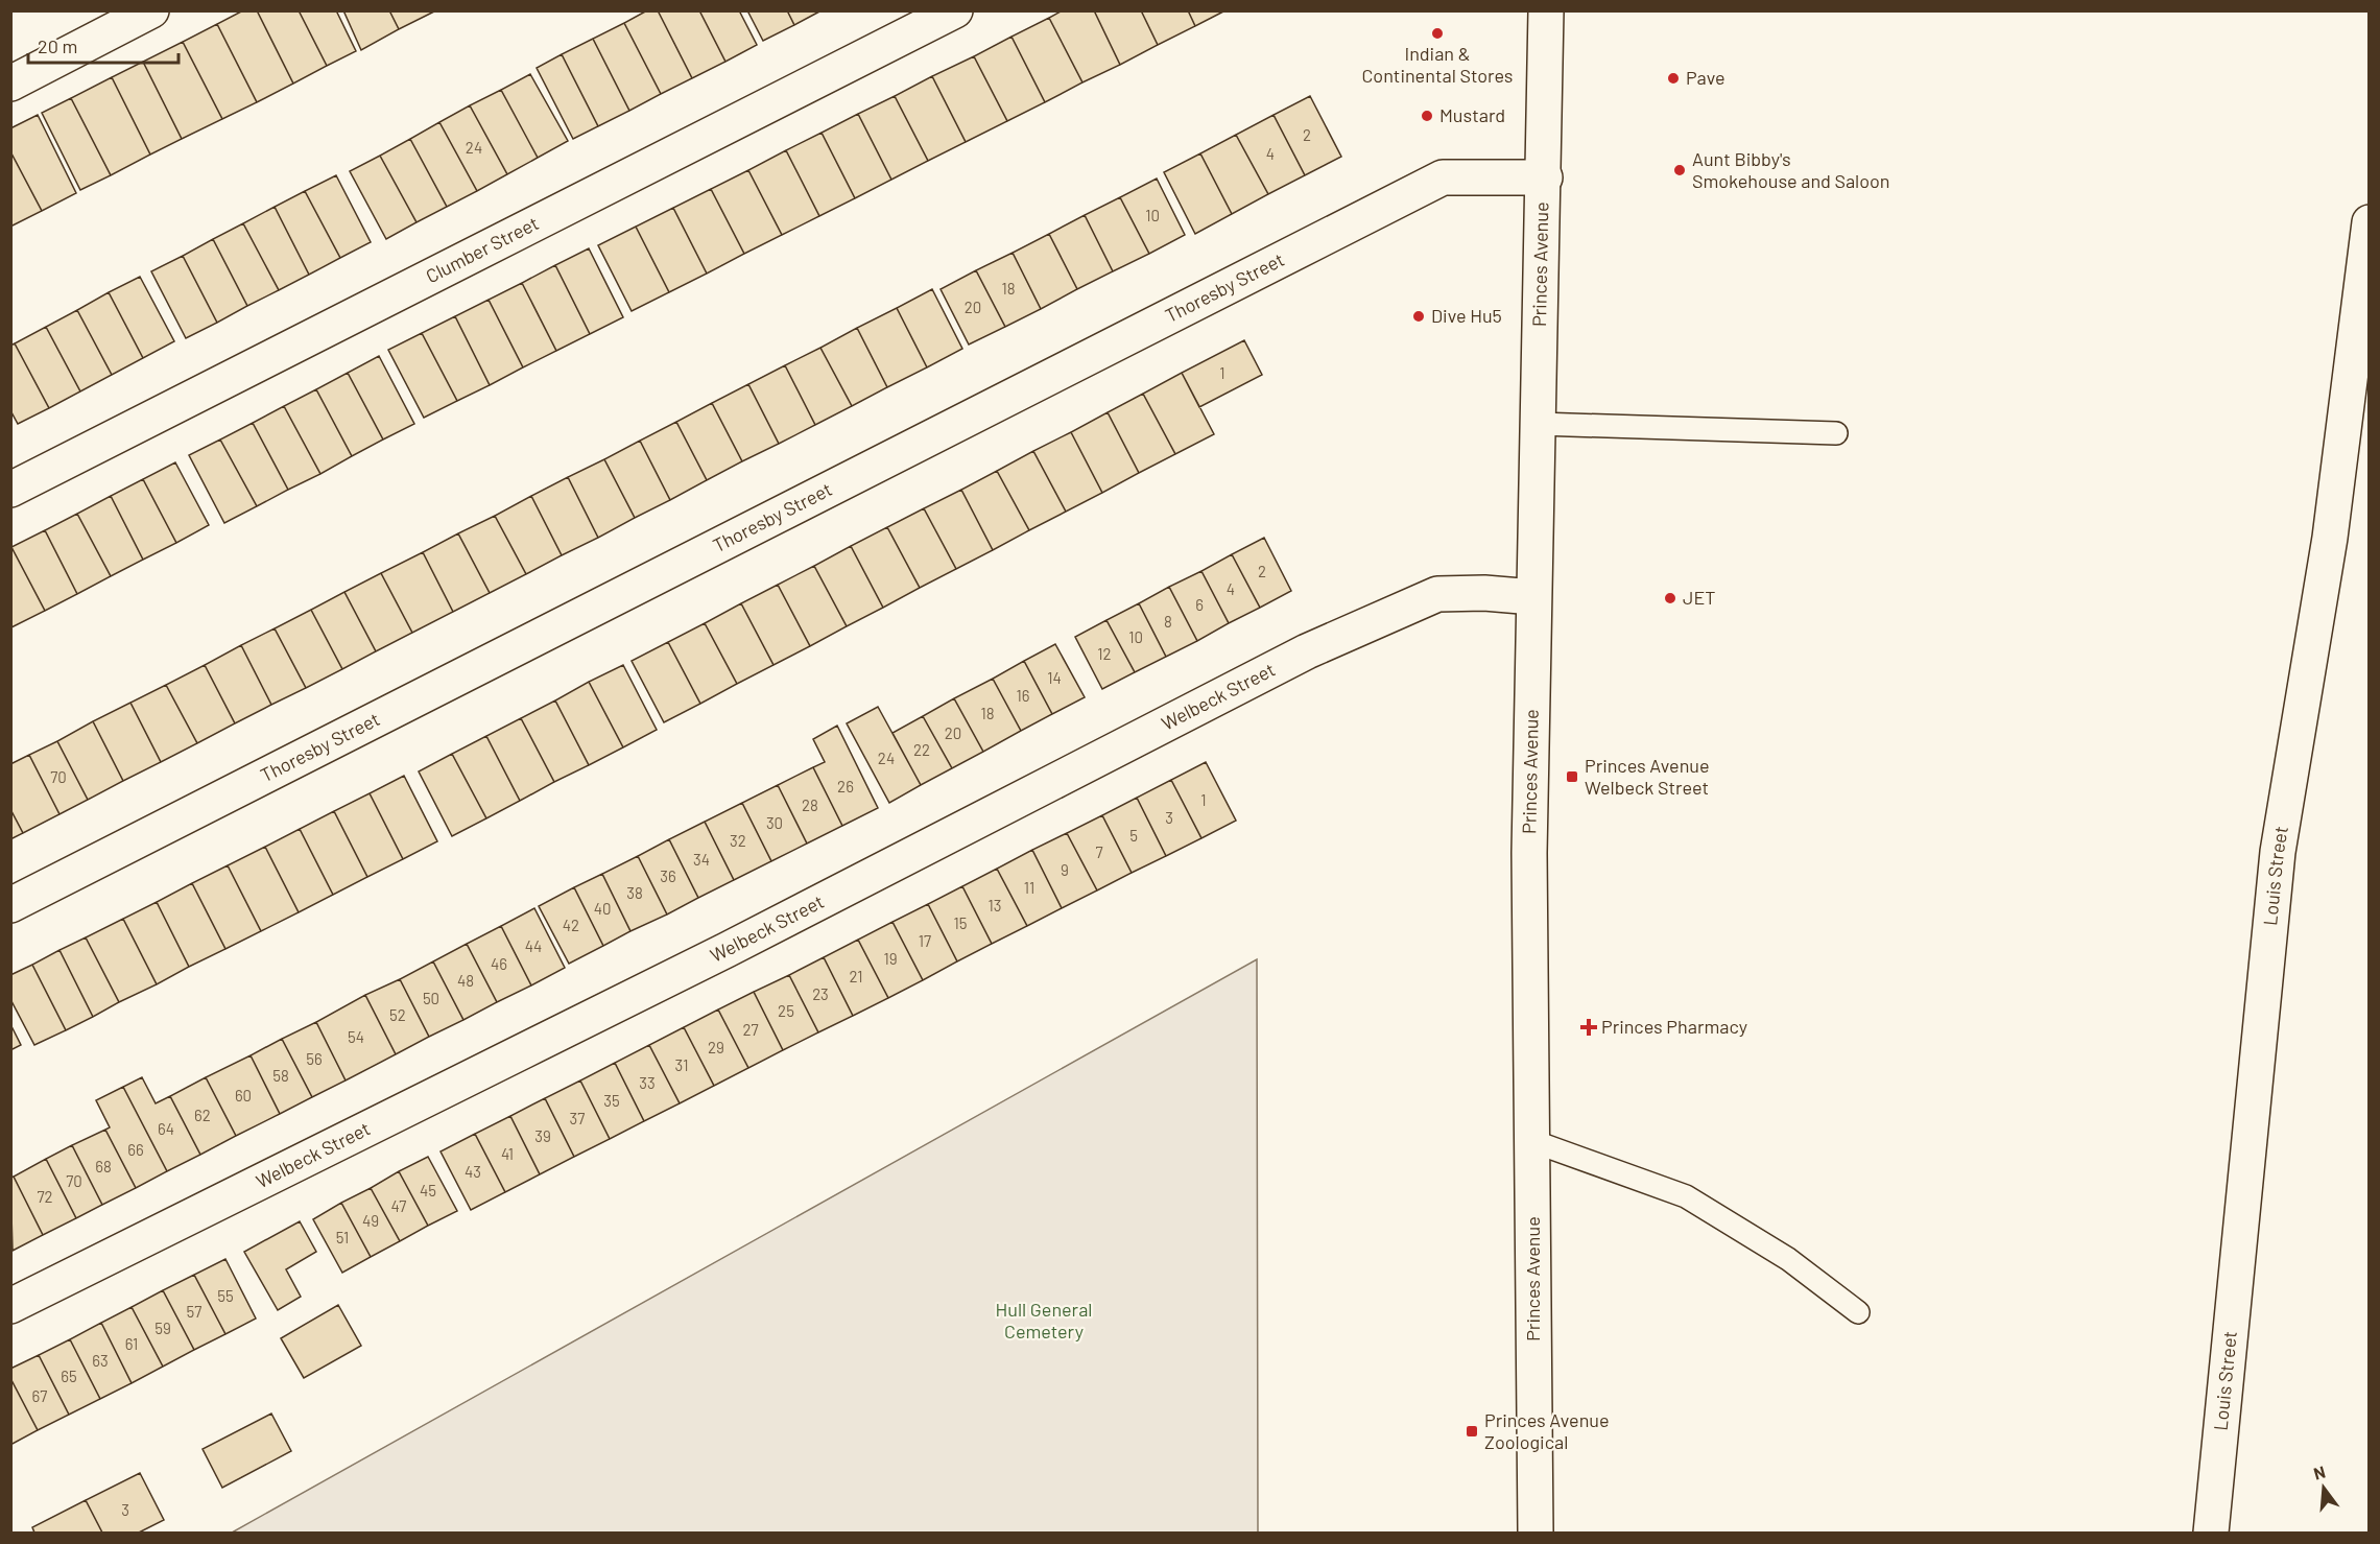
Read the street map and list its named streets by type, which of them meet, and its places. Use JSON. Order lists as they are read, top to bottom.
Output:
{
  "streets": {
    "street": [
      "Clumber Street",
      "Princes Avenue",
      "Thoresby Street",
      "Welbeck Street",
      "Louis Street"
    ]
  },
  "crossings": [
    ["Princes Avenue", "Thoresby Street"],
    ["Princes Avenue", "Welbeck Street"]
  ],
  "parks": ["Hull General Cemetery"],
  "places": {
    "other": [
      "Indian & Continental Stores",
      "Pave",
      "Mustard",
      "Aunt Bibby's Smokehouse and Saloon",
      "Dive Hu5",
      "JET"
    ],
    "transit": ["Princes Avenue Welbeck Street", "Princes Avenue Zoological"],
    "health": ["Princes Pharmacy"]
  },
  "house_numbers": [
    "2",
    "24",
    "4",
    "10",
    "18",
    "20",
    "1",
    "2",
    "4",
    "6",
    "8",
    "10",
    "12",
    "14",
    "16",
    "18",
    "20",
    "22",
    "24",
    "70",
    "26",
    "1",
    "28",
    "3",
    "30",
    "5",
    "32",
    "7",
    "34",
    "9",
    "36",
    "11",
    "38",
    "13",
    "40",
    "15",
    "42",
    "17",
    "44",
    "19",
    "46",
    "21",
    "48",
    "23",
    "50",
    "25",
    "52",
    "27",
    "54",
    "29",
    "56",
    "31",
    "58",
    "33",
    "60",
    "35",
    "62",
    "37",
    "64",
    "39",
    "66",
    "41",
    "68",
    "43",
    "70",
    "45",
    "72",
    "47",
    "49",
    "51",
    "55",
    "57",
    "59",
    "61",
    "63",
    "65",
    "67",
    "3"
  ],
  "scale_bar": "20 m",
  "north": "top"
}
